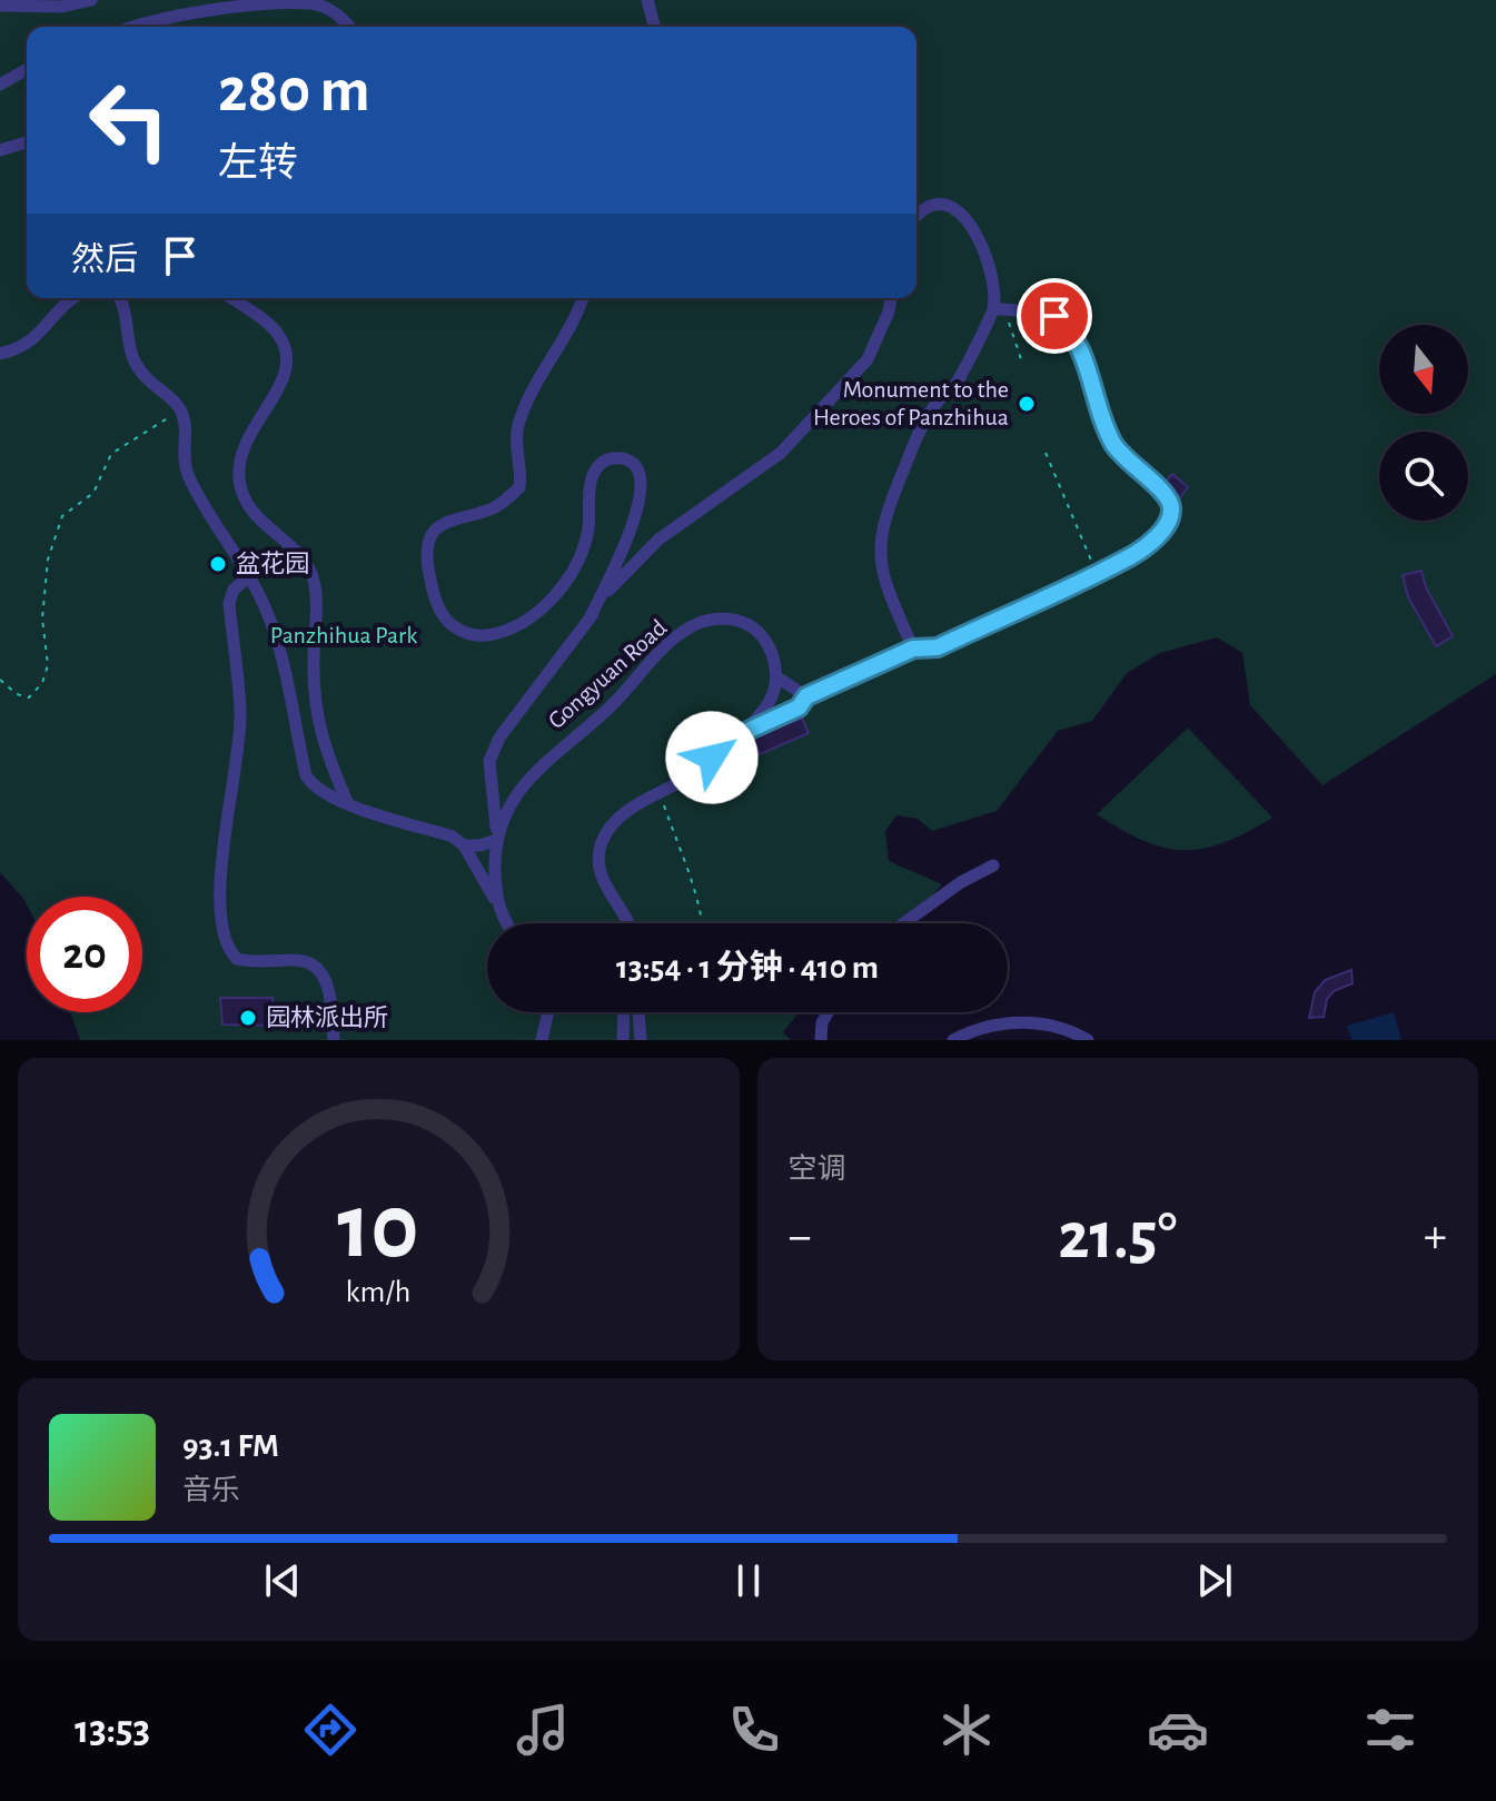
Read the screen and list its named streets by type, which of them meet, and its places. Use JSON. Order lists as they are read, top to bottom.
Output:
{
  "streets": {
    "street": ["Gongyuan Road"]
  },
  "parks": ["Panzhihua Park"],
  "places": ["Monument to the Heroes of Panzhihua", "盆花园", "园林派出所"],
  "north": "bottom",
  "page": {
    "turn": ["280 m", "左转"],
    "then": "然后",
    "limit": "20",
    "trip": "13:54 · 1 分钟 · 410 m",
    "tile": "空调",
    "heat": ["−", "21.5°", "+"],
    "song": ["93.1 FM", "音乐"],
    "tabs": "13:53",
    "gauge": ["10", "km/h"]
  }
}
